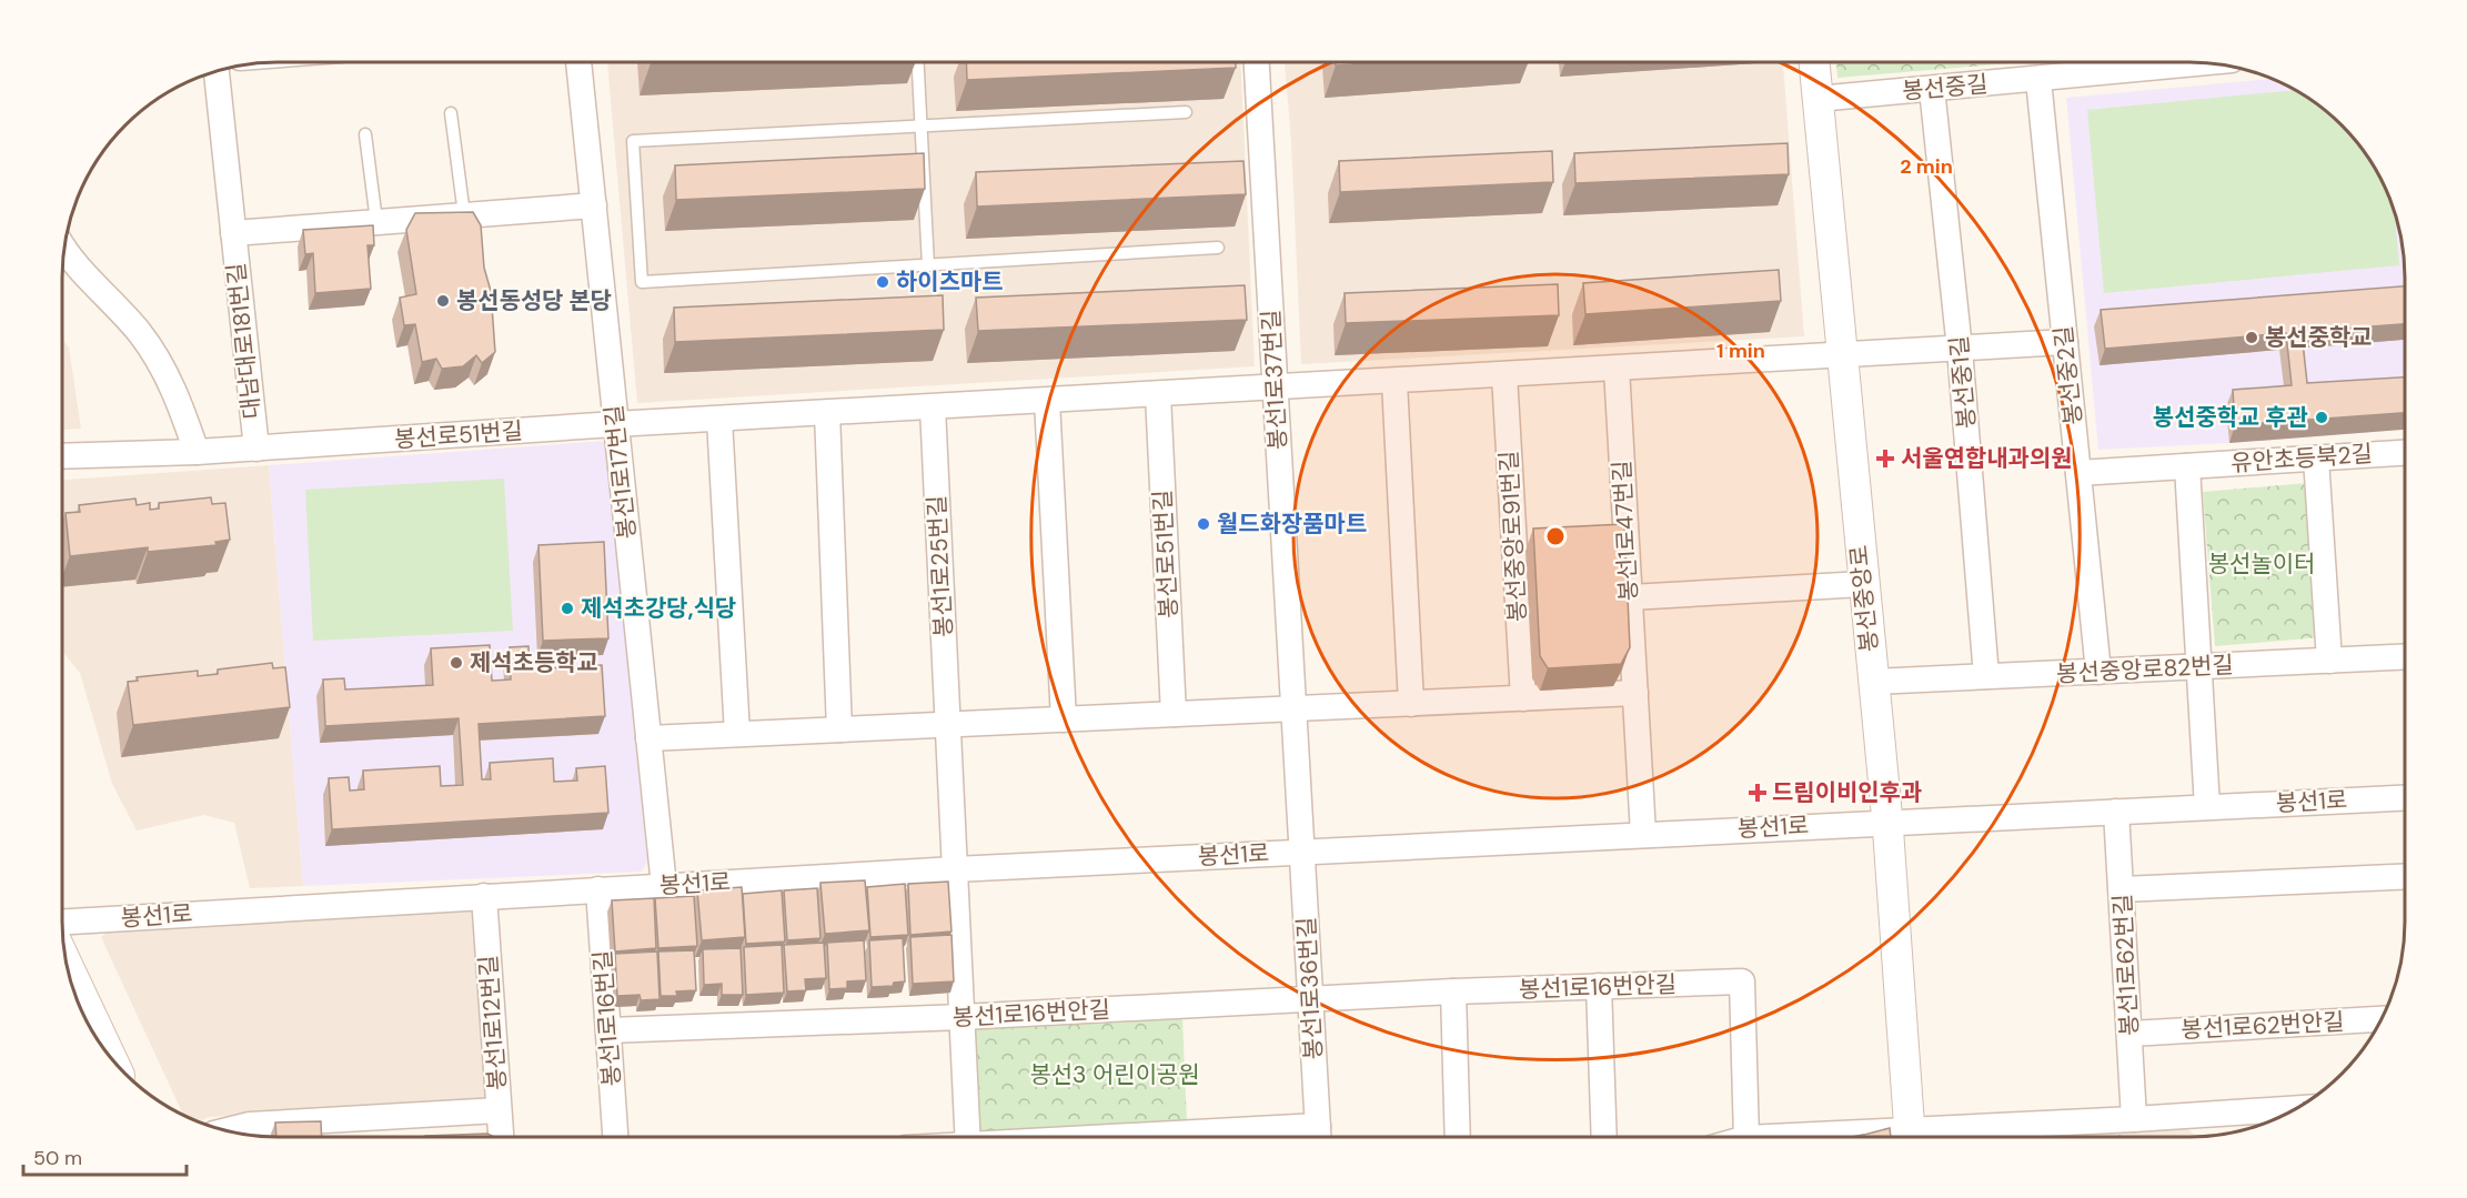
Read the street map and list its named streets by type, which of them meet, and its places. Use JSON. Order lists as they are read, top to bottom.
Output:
{
  "streets": {
    "street": [
      "봉선중길",
      "대남대로181번길",
      "봉선중2길",
      "봉선1로37번길",
      "봉선중1길",
      "봉선로51번길",
      "유안초등북2길",
      "봉선1로17번길",
      "봉선1로47번길",
      "봉선중앙로91번길",
      "봉선1로25번길",
      "봉선중앙로",
      "봉선중앙로82번길",
      "봉선1로",
      "봉선1로62번길",
      "봉선1로16번안길",
      "봉선1로36번길",
      "봉선1로16번길",
      "봉선1로12번길",
      "봉선1로62번안길"
    ]
  },
  "crossings": [
    ["봉선중길", "봉선중2길"],
    ["봉선중길", "봉선중1길"],
    ["봉선중길", "봉선중앙로"],
    ["대남대로181번길", "봉선로51번길"],
    ["봉선중2길", "유안초등북2길"],
    ["봉선중2길", "봉선중앙로82번길"],
    ["봉선1로37번길", "봉선로51번길"],
    ["봉선1로37번길", "봉선1로"],
    ["봉선1로37번길", "봉선1로36번길"],
    ["봉선중1길", "봉선중앙로82번길"],
    ["봉선로51번길", "봉선1로17번길"],
    ["봉선로51번길", "봉선1로25번길"],
    ["봉선1로17번길", "봉선1로"],
    ["봉선1로47번길", "봉선1로"],
    ["봉선1로25번길", "봉선1로"],
    ["봉선1로25번길", "봉선1로16번안길"],
    ["봉선중앙로", "봉선중앙로82번길"],
    ["봉선중앙로", "봉선1로"],
    ["봉선1로", "봉선1로62번길"],
    ["봉선1로", "봉선1로36번길"],
    ["봉선1로", "봉선1로16번길"],
    ["봉선1로", "봉선1로12번길"],
    ["봉선1로62번길", "봉선1로62번안길"],
    ["봉선1로16번안길", "봉선1로36번길"],
    ["봉선1로16번안길", "봉선1로16번길"]
  ],
  "parks": ["봉선놀이터", "봉선3 어린이공원"],
  "places": {
    "other": [
      "하이츠마트",
      "봉선동성당 본당",
      "봉선중학교",
      "봉선중학교 후관",
      "월드화장품마트",
      "제석초강당,식당",
      "제석초등학교"
    ],
    "health": ["서울연합내과의원", "드림이비인후과"]
  },
  "scale_bar": "50 m",
  "rings": ["2 min", "1 min"]
}
